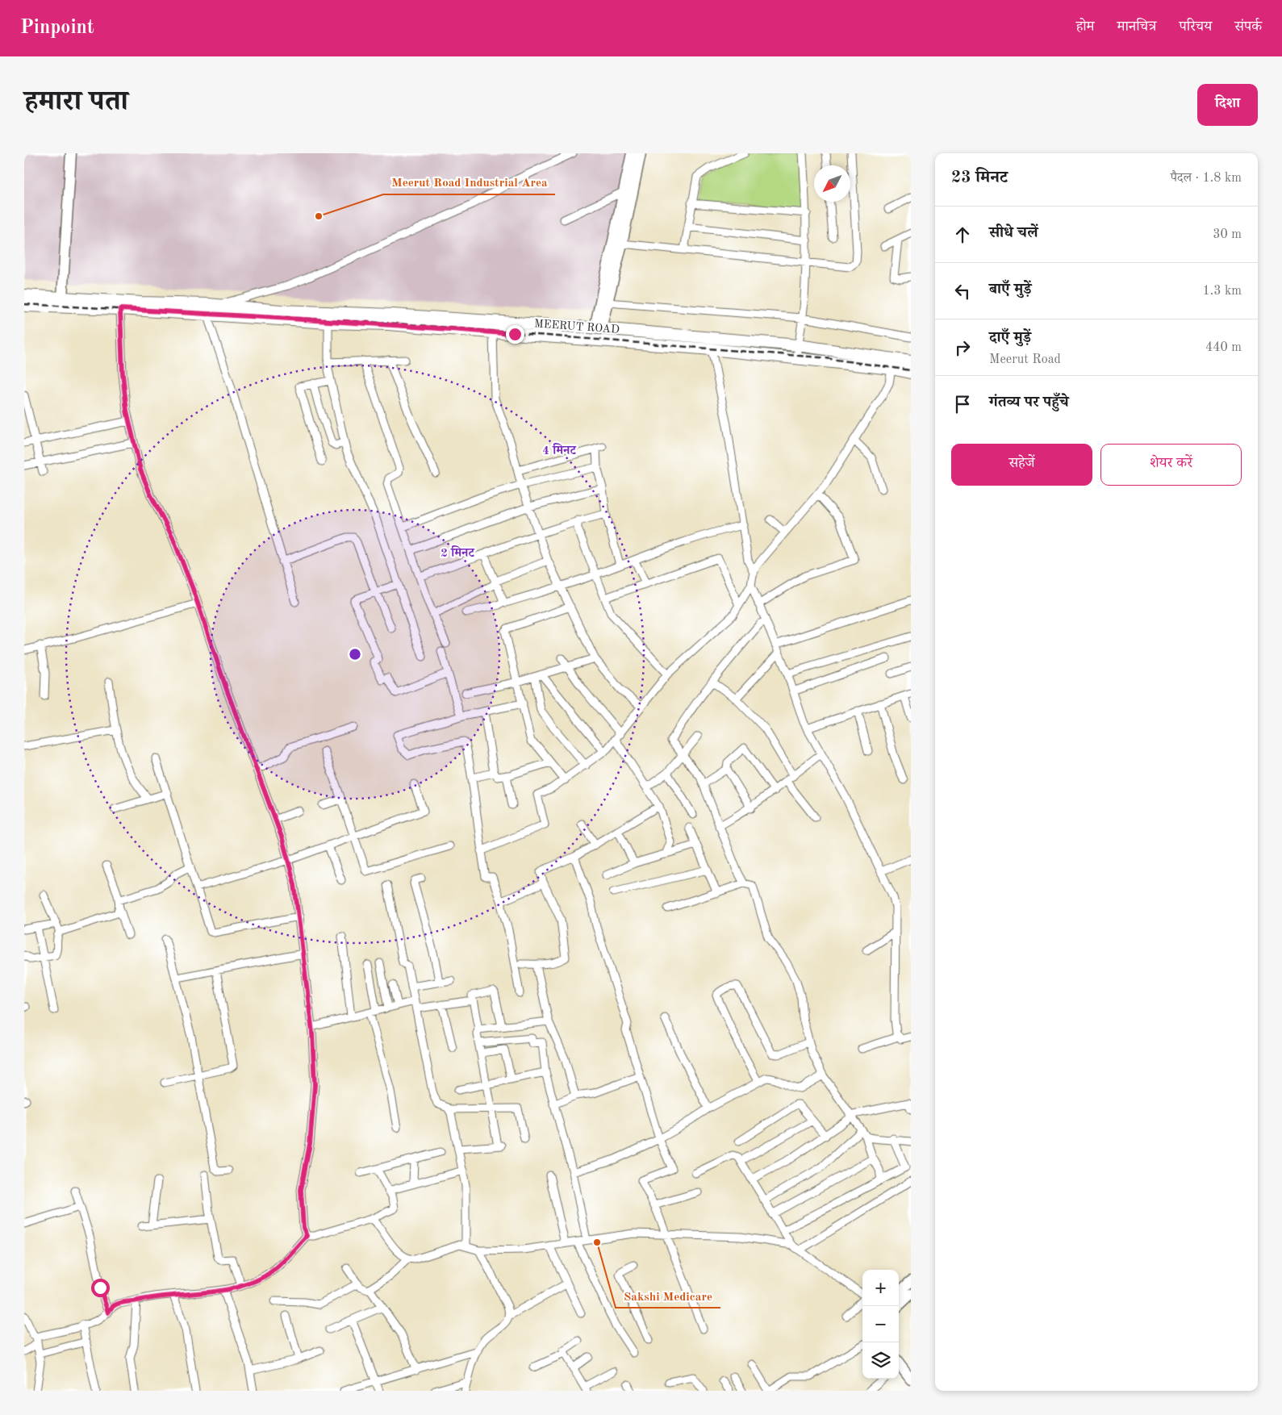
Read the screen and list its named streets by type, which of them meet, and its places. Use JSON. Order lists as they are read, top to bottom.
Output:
{
  "streets": {
    "main road": ["MEERUT ROAD"]
  },
  "places": ["Meerut Road Industrial Area", "Sakshi Medicare"],
  "north": "bottom left",
  "page": {
    "header": "Pinpoint",
    "nav": [
      "होम",
      "मानचित्र",
      "परिचय",
      "संपर्क"
    ],
    "title": "हमारा पता",
    "buttons": [
      "दिशा",
      ["सहेजें", "शेयर करें"]
    ],
    "heading": ["23 मिनट", "पैदल · 1.8 km"],
    "list": [
      ["सीधे चलें", "30 m"],
      ["बाएँ मुड़ें", "1.3 km"],
      ["दाएँ मुड़ें", "Meerut Road", "440 m"],
      "गंतव्य पर पहुँचे"
    ],
    "map_buttons": ["+", "−"]
  },
  "rings": ["4 मिनट", "2 मिनट"]
}
